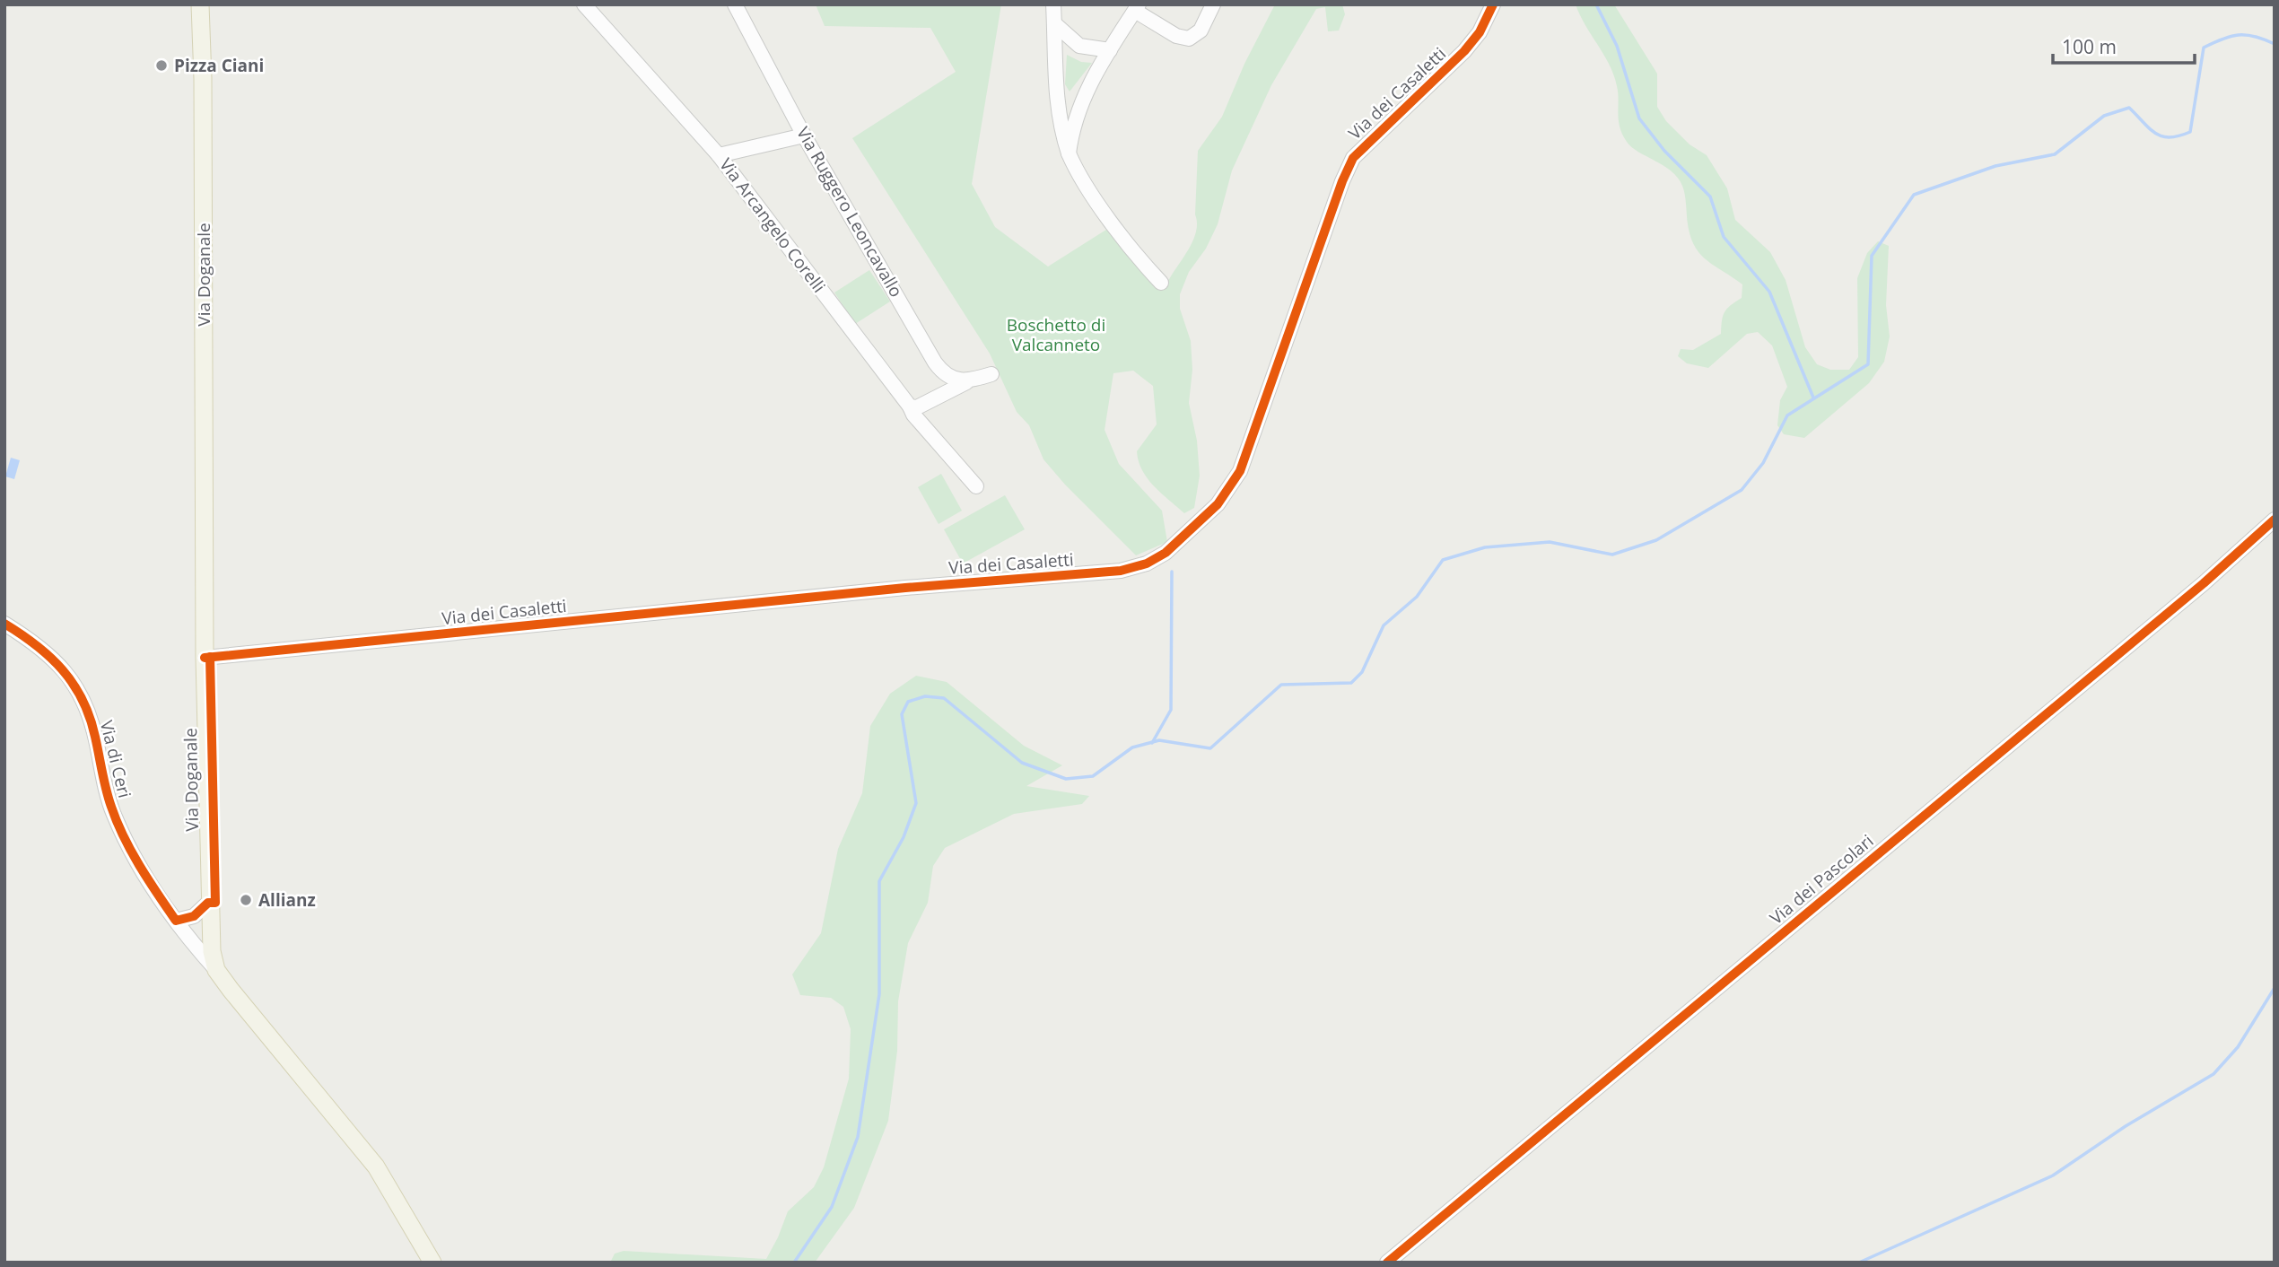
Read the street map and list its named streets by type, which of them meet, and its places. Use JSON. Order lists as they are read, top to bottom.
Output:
{
  "streets": {
    "main road": ["Via Doganale"],
    "street": [
      "Via dei Casaletti",
      "Via Ruggero Leoncavallo",
      "Via Arcangelo Corelli",
      "Via di Ceri",
      "Via dei Pascolari"
    ]
  },
  "crossings": [
    ["Via dei Casaletti", "Via Doganale"]
  ],
  "parks": ["Boschetto di Valcanneto"],
  "places": ["Pizza Ciani", "Allianz"],
  "scale_bar": "100 m"
}
